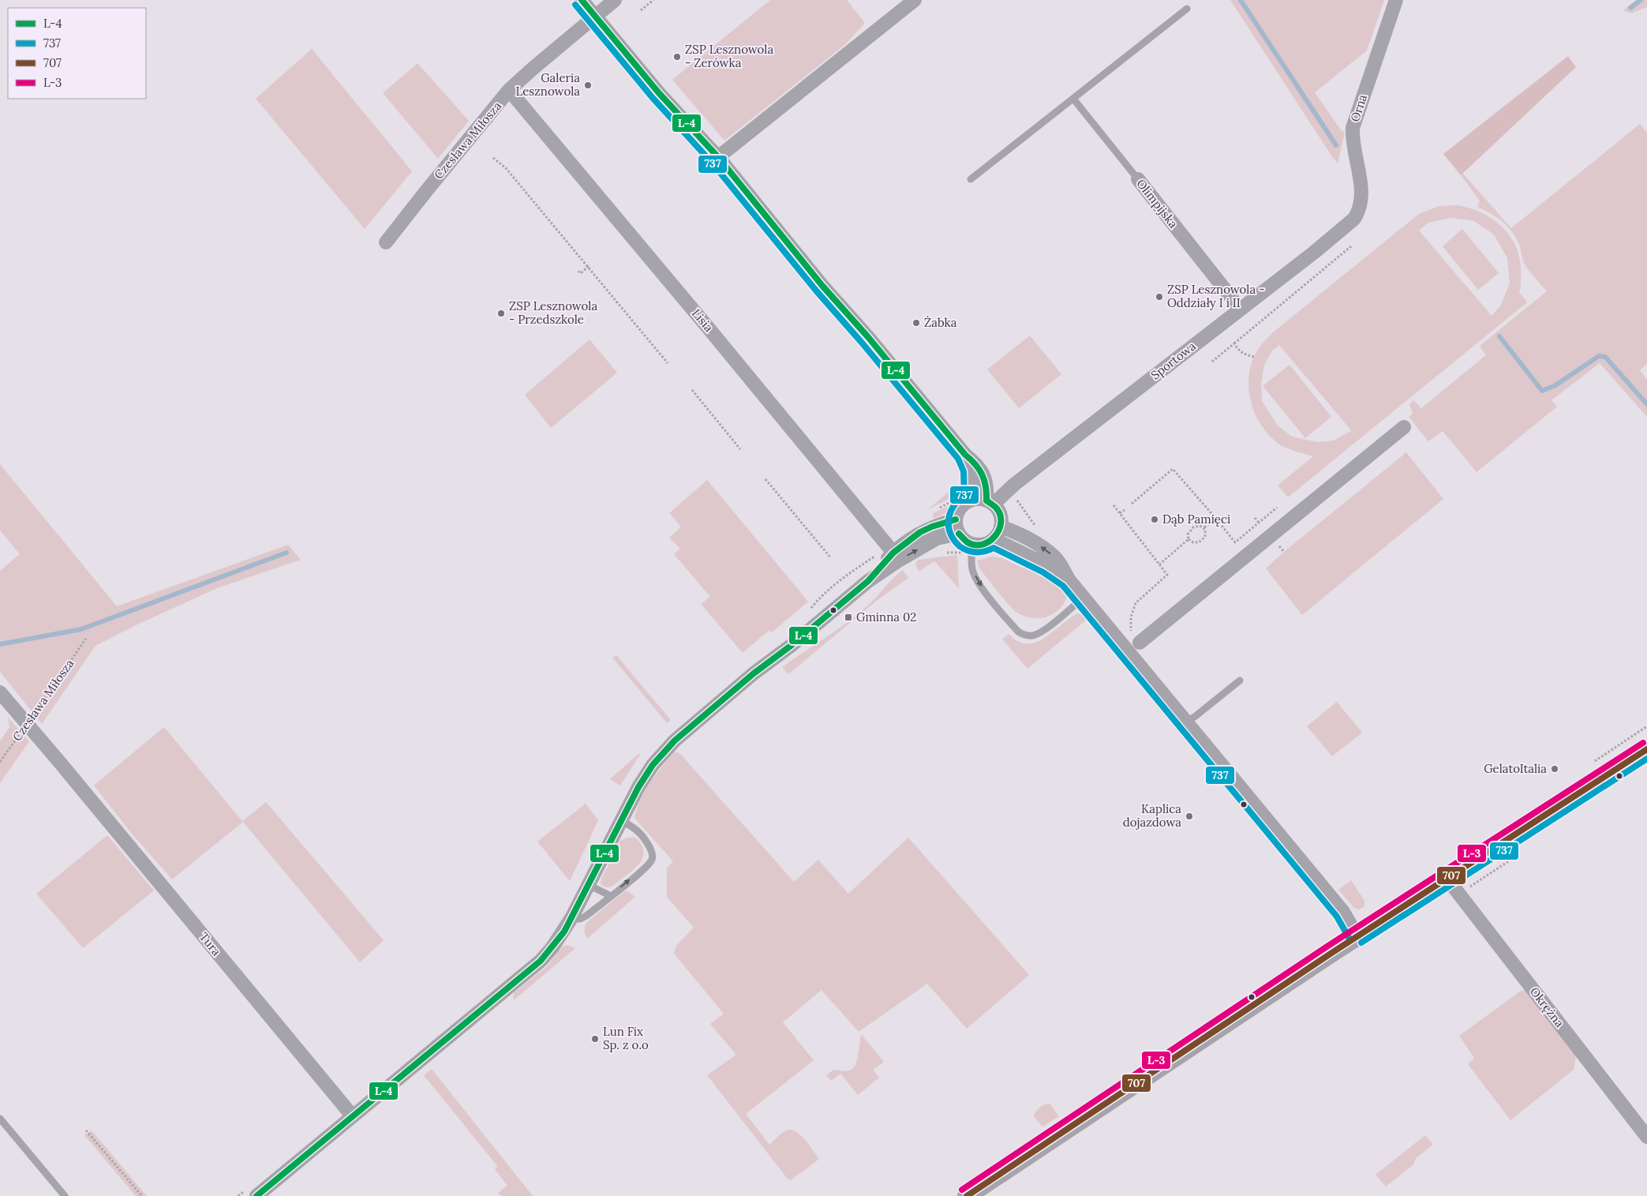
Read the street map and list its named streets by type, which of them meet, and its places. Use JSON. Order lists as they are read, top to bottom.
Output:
{
  "streets": {
    "street": [
      "Orna",
      "Czesława Miłosza",
      "Olimpijska",
      "Lisia",
      "Sportowa",
      "Tura",
      "Okrężna"
    ]
  },
  "crossings": [
    ["Orna", "Sportowa"],
    ["Czesława Miłosza", "Lisia"],
    ["Czesława Miłosza", "Tura"],
    ["Olimpijska", "Sportowa"]
  ],
  "places": {
    "other": [
      "ZSP Lesznowola - Zerówka",
      "Galeria Lesznowola",
      "ZSP Lesznowola - Oddziały I i II",
      "ZSP Lesznowola - Przedszkole",
      "Żabka",
      "Dąb Pamięci",
      "GelatoItalia",
      "Kaplica dojazdowa",
      "Lun Fix Sp. z o.o"
    ],
    "transit": ["Gminna 02"]
  },
  "lines": [
    "transit line L-4",
    "transit line 737",
    "transit line L-3",
    "transit line 707"
  ],
  "legend": [
    "L-4",
    "737",
    "707",
    "L-3"
  ]
}
